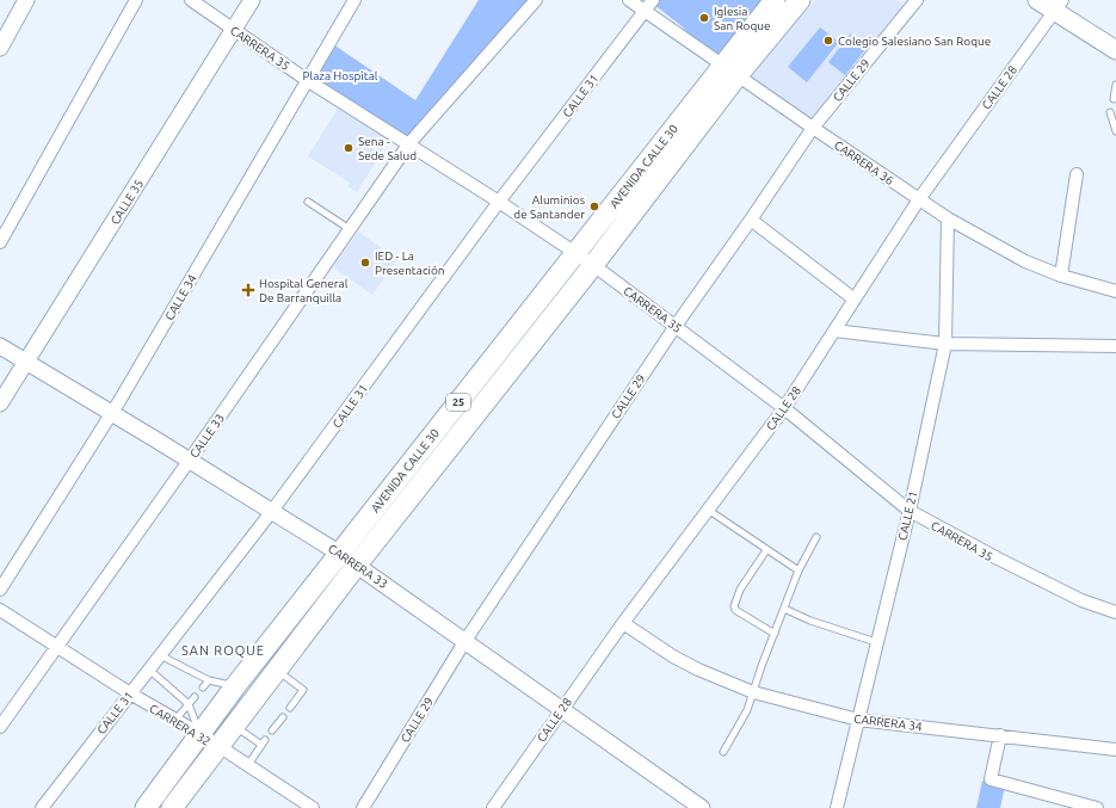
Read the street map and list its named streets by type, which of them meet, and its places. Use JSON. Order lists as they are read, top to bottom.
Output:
{
  "streets": {
    "highway": ["AVENIDA CALLE 30", "25"],
    "street": [
      "CARRERA 35",
      "CALLE 29",
      "CALLE 28",
      "CALLE 31",
      "CARRERA 36",
      "CALLE 35",
      "CALLE 34",
      "CALLE 33",
      "CALLE 21",
      "CARRERA 33",
      "CARRERA 34",
      "CARRERA 32"
    ]
  },
  "crossings": [
    ["CARRERA 35", "CALLE 29"],
    ["CARRERA 35", "CALLE 28"],
    ["CARRERA 35", "CALLE 31"],
    ["CARRERA 35", "AVENIDA CALLE 30"],
    ["CARRERA 35", "CALLE 35"],
    ["CARRERA 35", "CALLE 34"],
    ["CARRERA 35", "CALLE 33"],
    ["CARRERA 35", "CALLE 21"],
    ["CALLE 29", "CARRERA 36"],
    ["CALLE 29", "CARRERA 33"],
    ["CALLE 28", "CARRERA 36"],
    ["CALLE 28", "CARRERA 33"],
    ["CALLE 28", "CARRERA 34"],
    ["CALLE 31", "CARRERA 36"],
    ["CALLE 31", "CARRERA 33"],
    ["CALLE 31", "CARRERA 32"],
    ["CARRERA 36", "AVENIDA CALLE 30"],
    ["CARRERA 36", "CALLE 21"],
    ["AVENIDA CALLE 30", "CARRERA 33"],
    ["AVENIDA CALLE 30", "CARRERA 32"],
    ["CALLE 35", "CARRERA 33"],
    ["CALLE 34", "CARRERA 33"],
    ["CALLE 33", "CARRERA 33"],
    ["CALLE 33", "CARRERA 32"],
    ["CALLE 21", "CARRERA 34"]
  ],
  "districts": ["SAN ROQUE"],
  "parks": ["Plaza Hospital"],
  "places": {
    "other": [
      "Iglesia San Roque",
      "Colegio Salesiano San Roque",
      "Sena - Sede Salud",
      "Aluminios de Santander",
      "IED - La Presentación"
    ],
    "health": ["Hospital General De Barranquilla"]
  }
}
